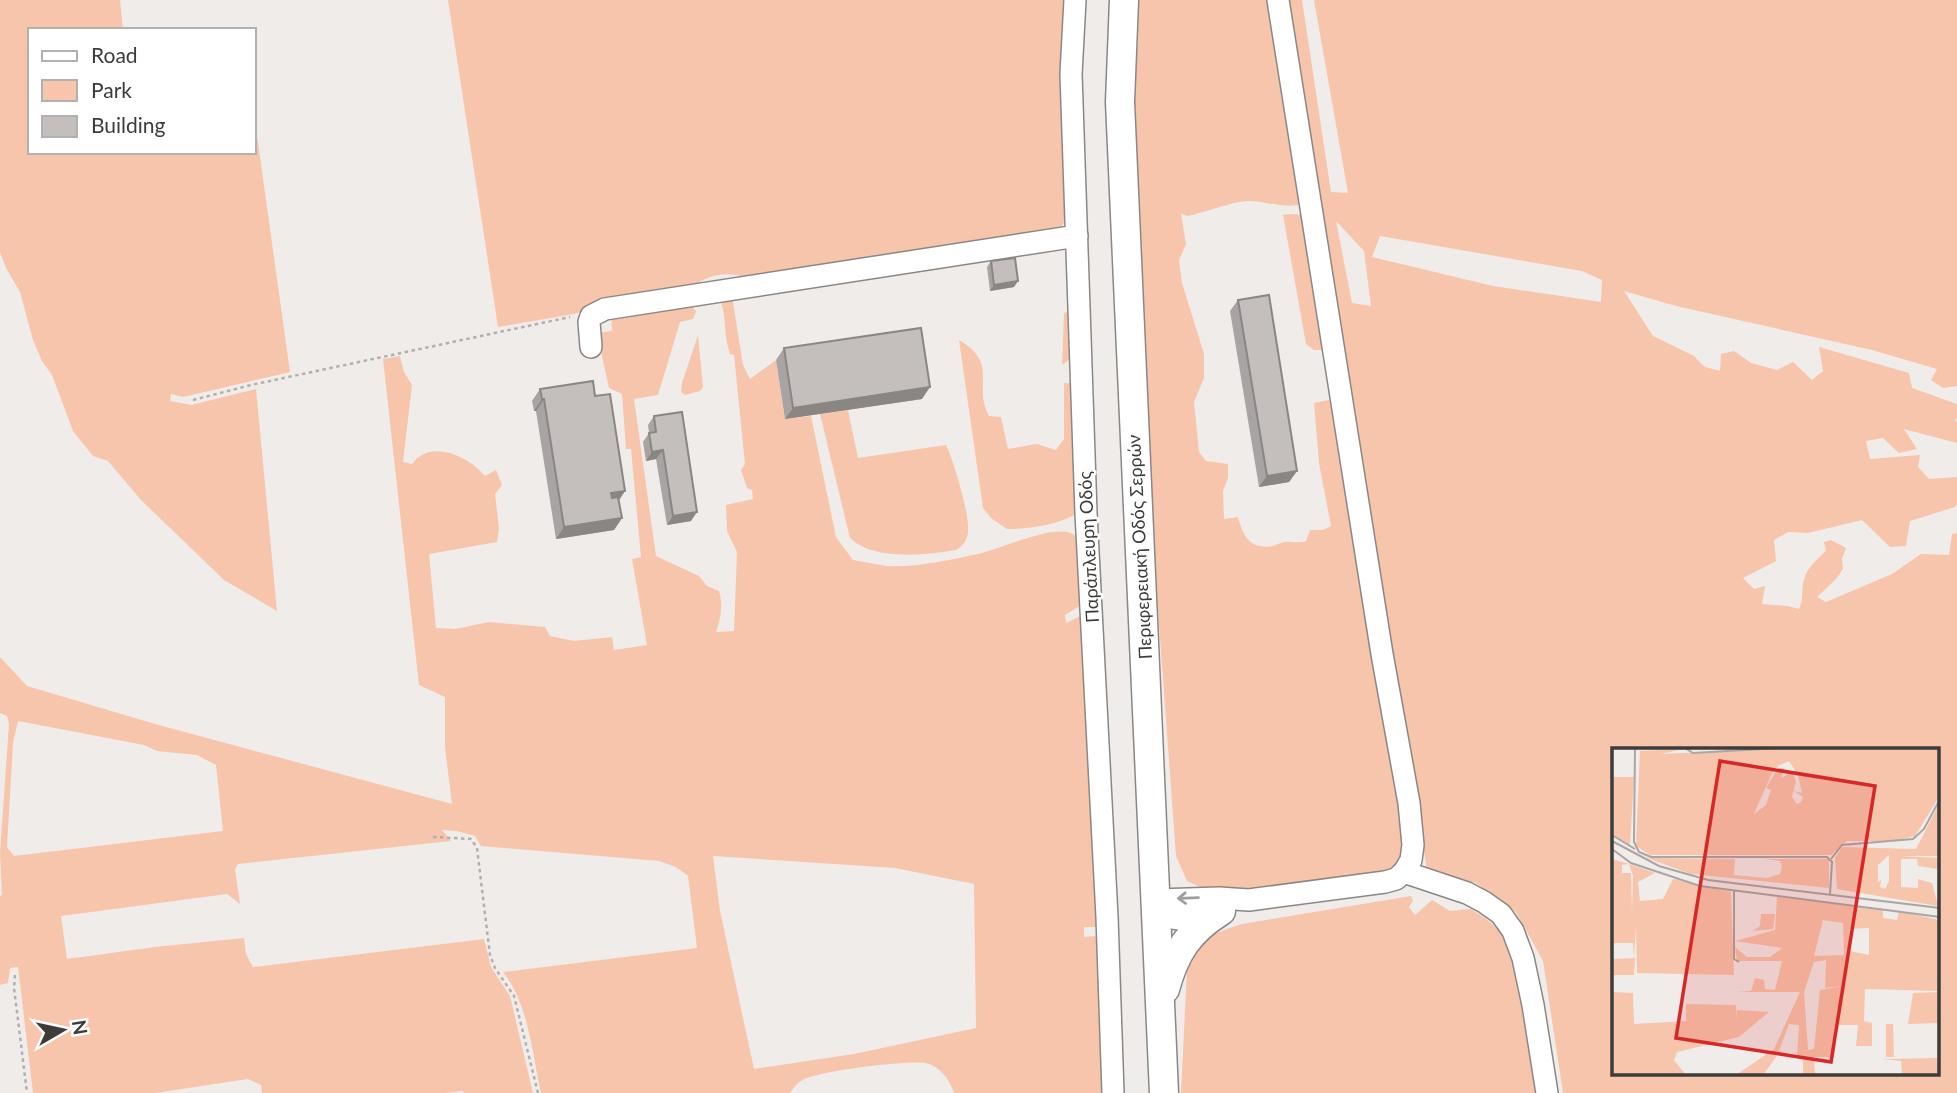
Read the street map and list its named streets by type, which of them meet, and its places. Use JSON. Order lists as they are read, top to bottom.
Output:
{
  "streets": {
    "main road": ["Περιφερειακή Οδός Σερρών"],
    "street": ["Παράπλευρη Οδός"]
  },
  "legend": ["Road", "Park", "Building"],
  "north": "right"
}
